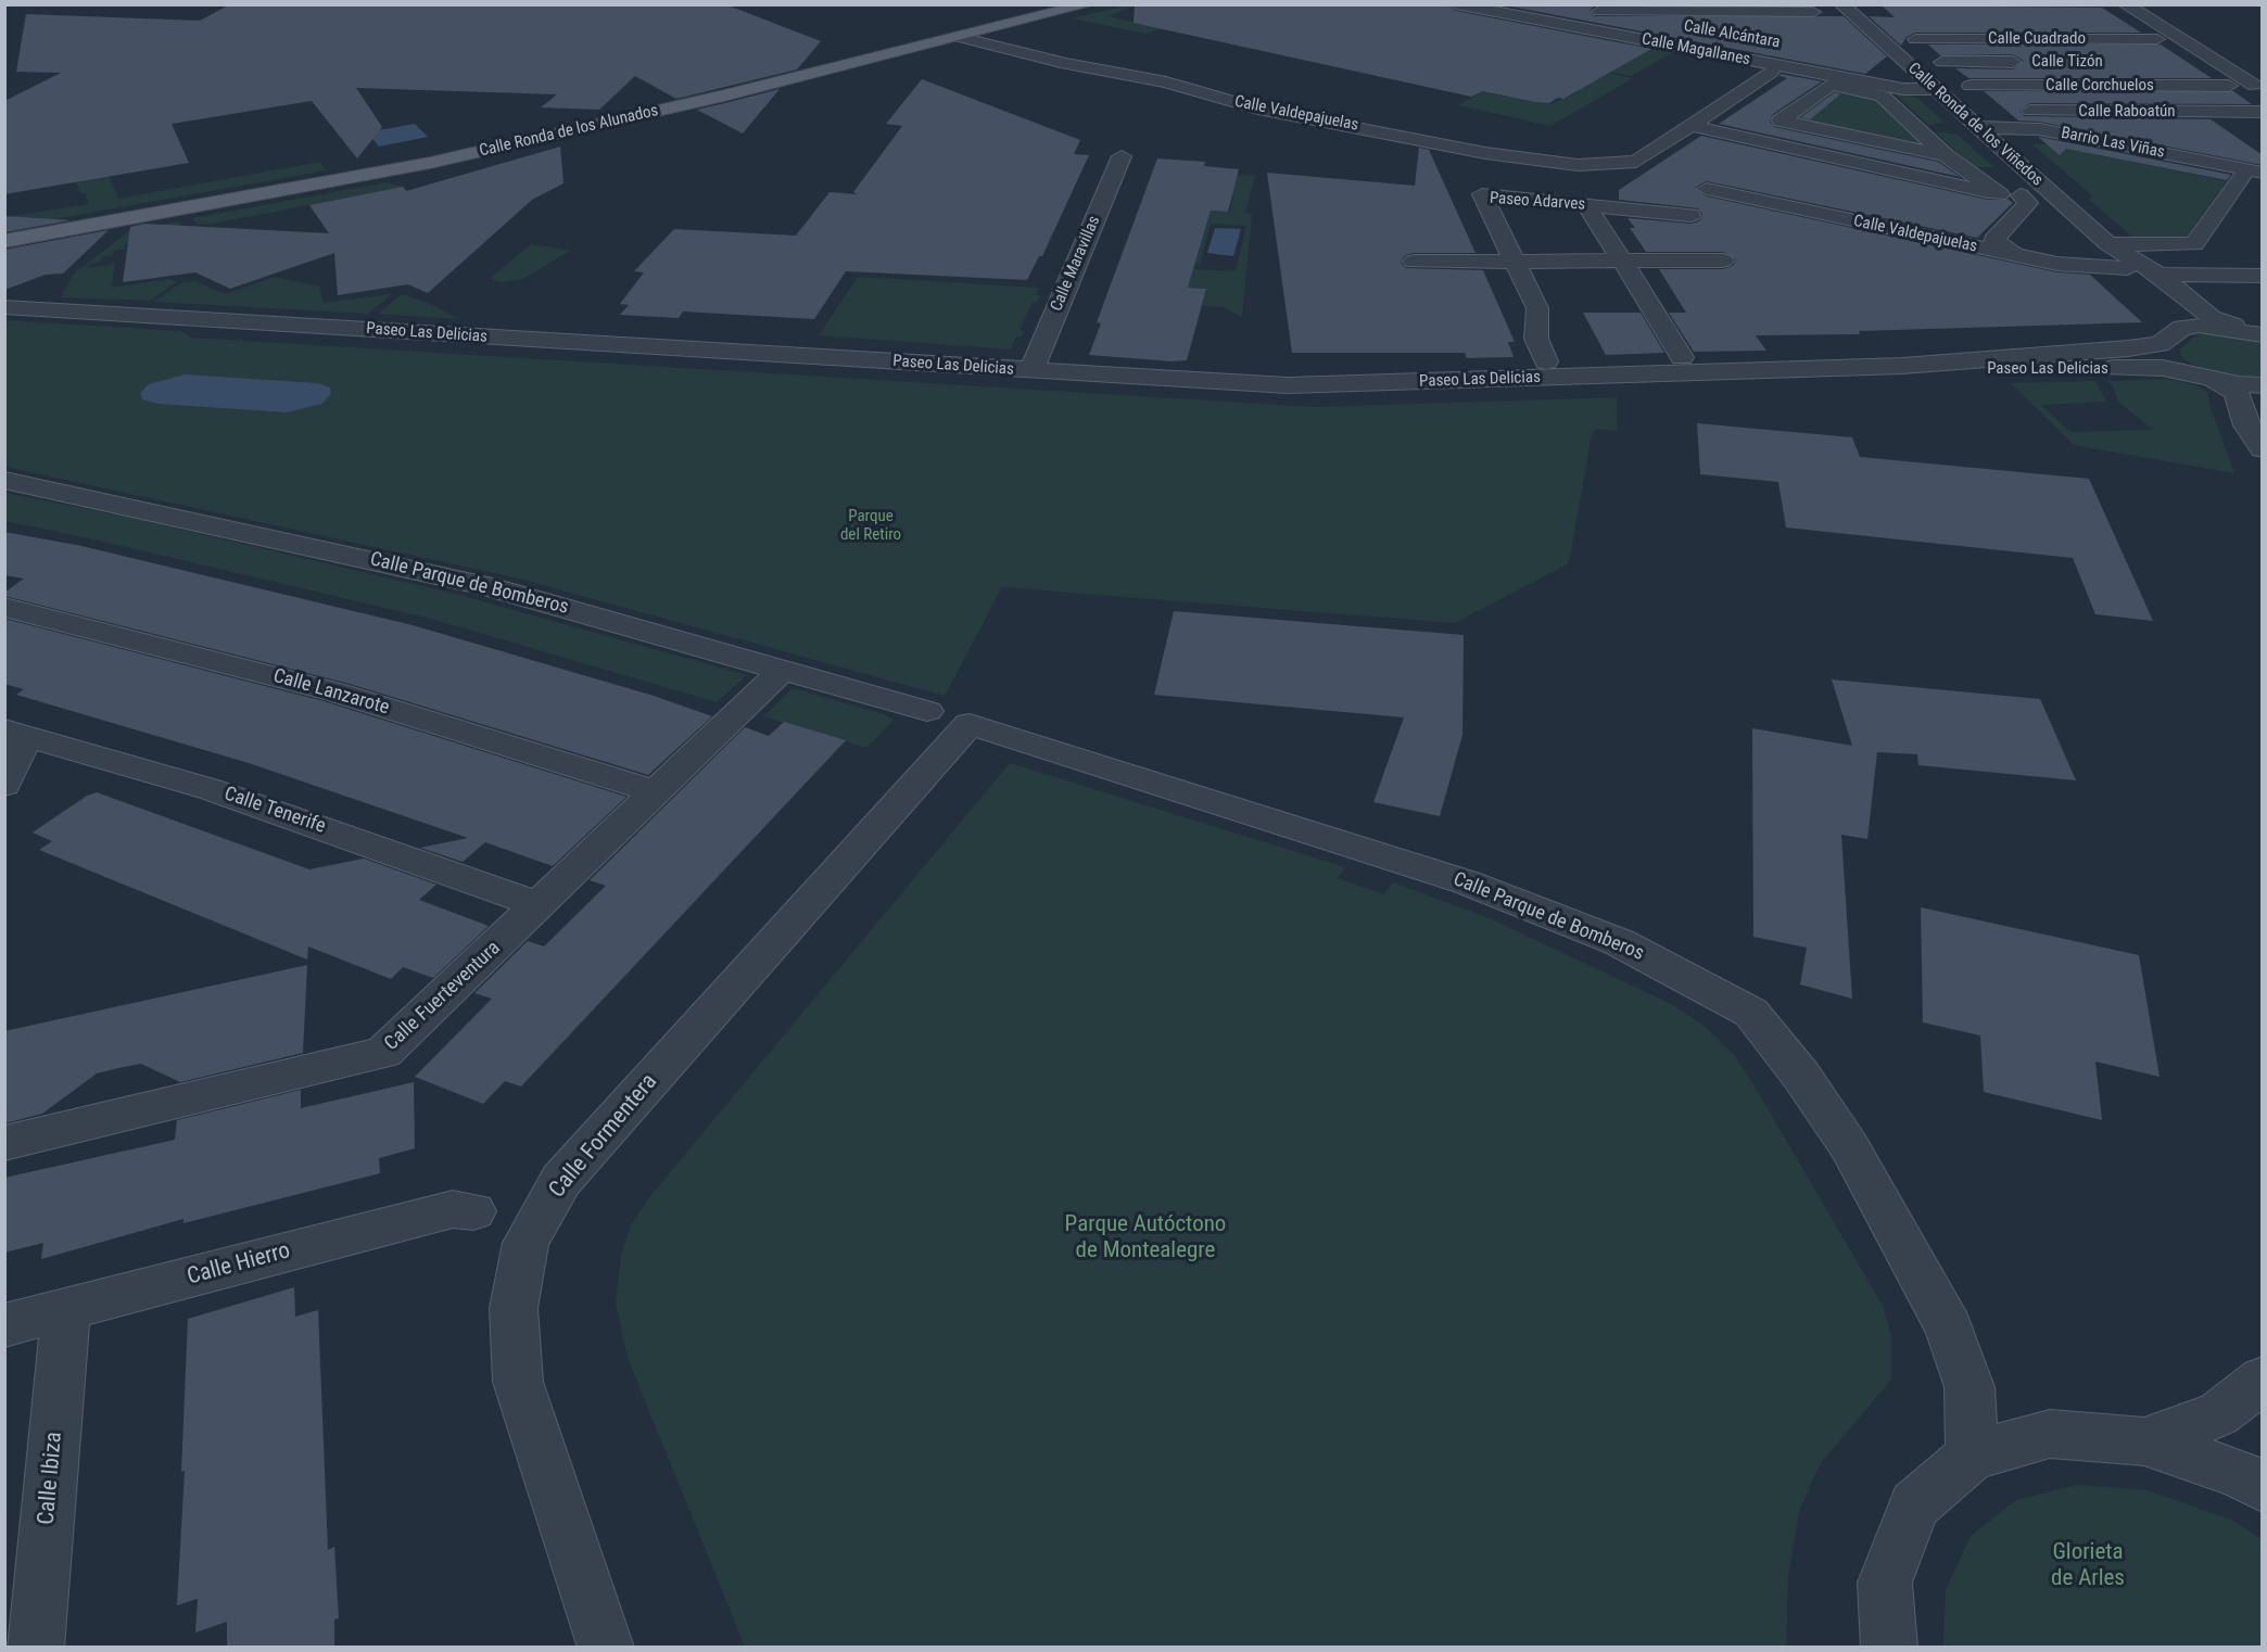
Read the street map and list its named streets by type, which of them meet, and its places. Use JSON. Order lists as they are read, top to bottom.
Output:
{
  "streets": {
    "main road": ["Calle Ronda de los Alunados"],
    "street": [
      "Calle Alcántara",
      "Calle Cuadrado",
      "Calle Magallanes",
      "Calle Tizón",
      "Calle Corchuelos",
      "Calle Raboatún",
      "Calle Valdepajuelas",
      "Calle Ronda de los Viñedos",
      "Barrio Las Viñas",
      "Paseo Adarves",
      "Calle Maravillas",
      "Paseo Las Delicias",
      "Calle Parque de Bomberos",
      "Calle Lanzarote",
      "Calle Tenerife",
      "Calle Fuerteventura",
      "Calle Formentera",
      "Calle Hierro",
      "Calle Ibiza"
    ]
  },
  "crossings": [
    ["Calle Magallanes", "Calle Ronda de los Viñedos"],
    ["Calle Valdepajuelas", "Calle Ronda de los Viñedos"],
    ["Calle Valdepajuelas", "Calle Ronda de los Alunados"],
    ["Calle Ronda de los Viñedos", "Barrio Las Viñas"],
    ["Calle Maravillas", "Paseo Las Delicias"],
    ["Calle Parque de Bomberos", "Calle Fuerteventura"],
    ["Calle Parque de Bomberos", "Calle Formentera"],
    ["Calle Lanzarote", "Calle Fuerteventura"],
    ["Calle Tenerife", "Calle Fuerteventura"],
    ["Calle Hierro", "Calle Ibiza"]
  ],
  "parks": ["Parque del Retiro", "Parque Autóctono de Montealegre", "Glorieta de Arles"]
}
